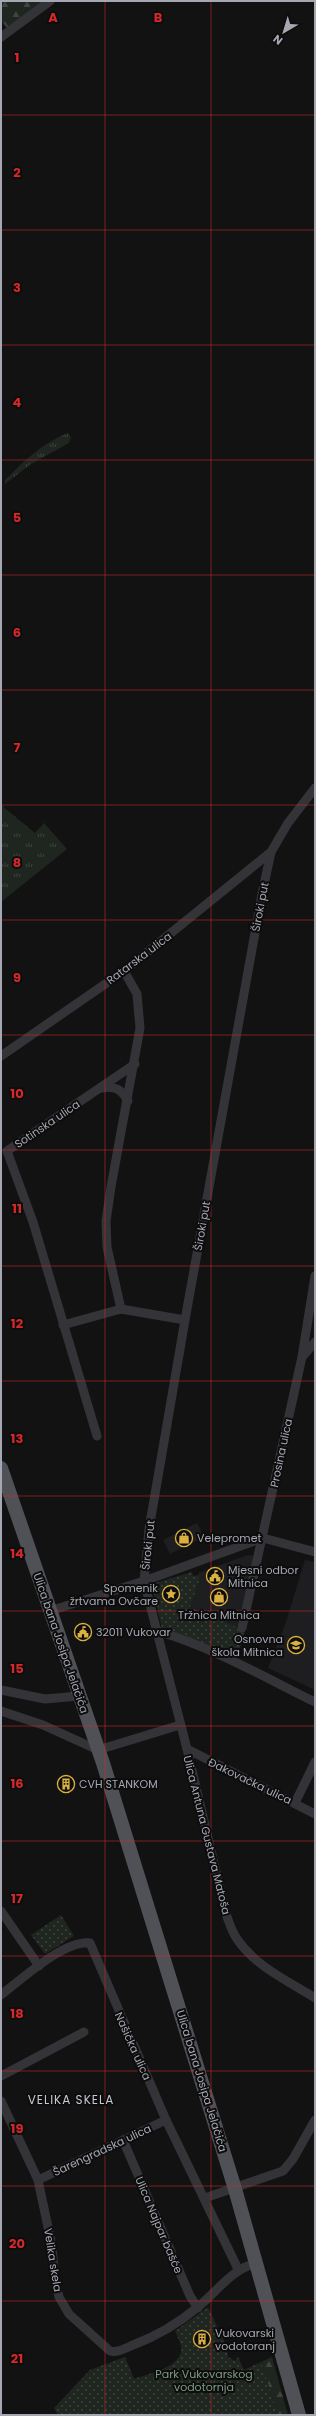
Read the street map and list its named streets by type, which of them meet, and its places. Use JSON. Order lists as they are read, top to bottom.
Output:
{
  "streets": {
    "main road": ["Ulica bana Josipa Jelačića"],
    "street": [
      "Široki put",
      "Ratarska ulica",
      "Sotinska ulica",
      "Prosina ulica",
      "Đakovačka ulica",
      "Ulica Antuna Gustava Matoša",
      "Našička ulica",
      "Šarengradska ulica",
      "Ulica Najpar bašće",
      "Velika skela"
    ]
  },
  "crossings": [
    ["Široki put", "Ratarska ulica"],
    ["Široki put", "Ulica bana Josipa Jelačića"],
    ["Ulica bana Josipa Jelačića", "Velika skela"],
    ["Đakovačka ulica", "Ulica Antuna Gustava Matoša"],
    ["Našička ulica", "Šarengradska ulica"],
    ["Našička ulica", "Velika skela"],
    ["Šarengradska ulica", "Ulica Najpar bašće"],
    ["Šarengradska ulica", "Velika skela"],
    ["Ulica Najpar bašće", "Velika skela"]
  ],
  "districts": ["VELIKA SKELA"],
  "parks": ["Park Vukovarskog vodotornja"],
  "places": {
    "shop": ["Velepromet", "Tržnica Mitnica"],
    "public building": ["Mjesni odbor Mitnica", "32011 Vukovar"],
    "place": ["Spomenik žrtvama Ovčare"],
    "school or university": ["Osnovna škola Mitnica"],
    "building": ["CVH STANKOM", "Vukovarski vodotoranj"]
  },
  "north": "bottom left",
  "grid": {
    "columns": ["A", "B"],
    "rows": [
      "1",
      "2",
      "3",
      "4",
      "5",
      "6",
      "7",
      "8",
      "9",
      "10",
      "11",
      "12",
      "13",
      "14",
      "15",
      "16",
      "17",
      "18",
      "19",
      "20",
      "21"
    ]
  }
}
